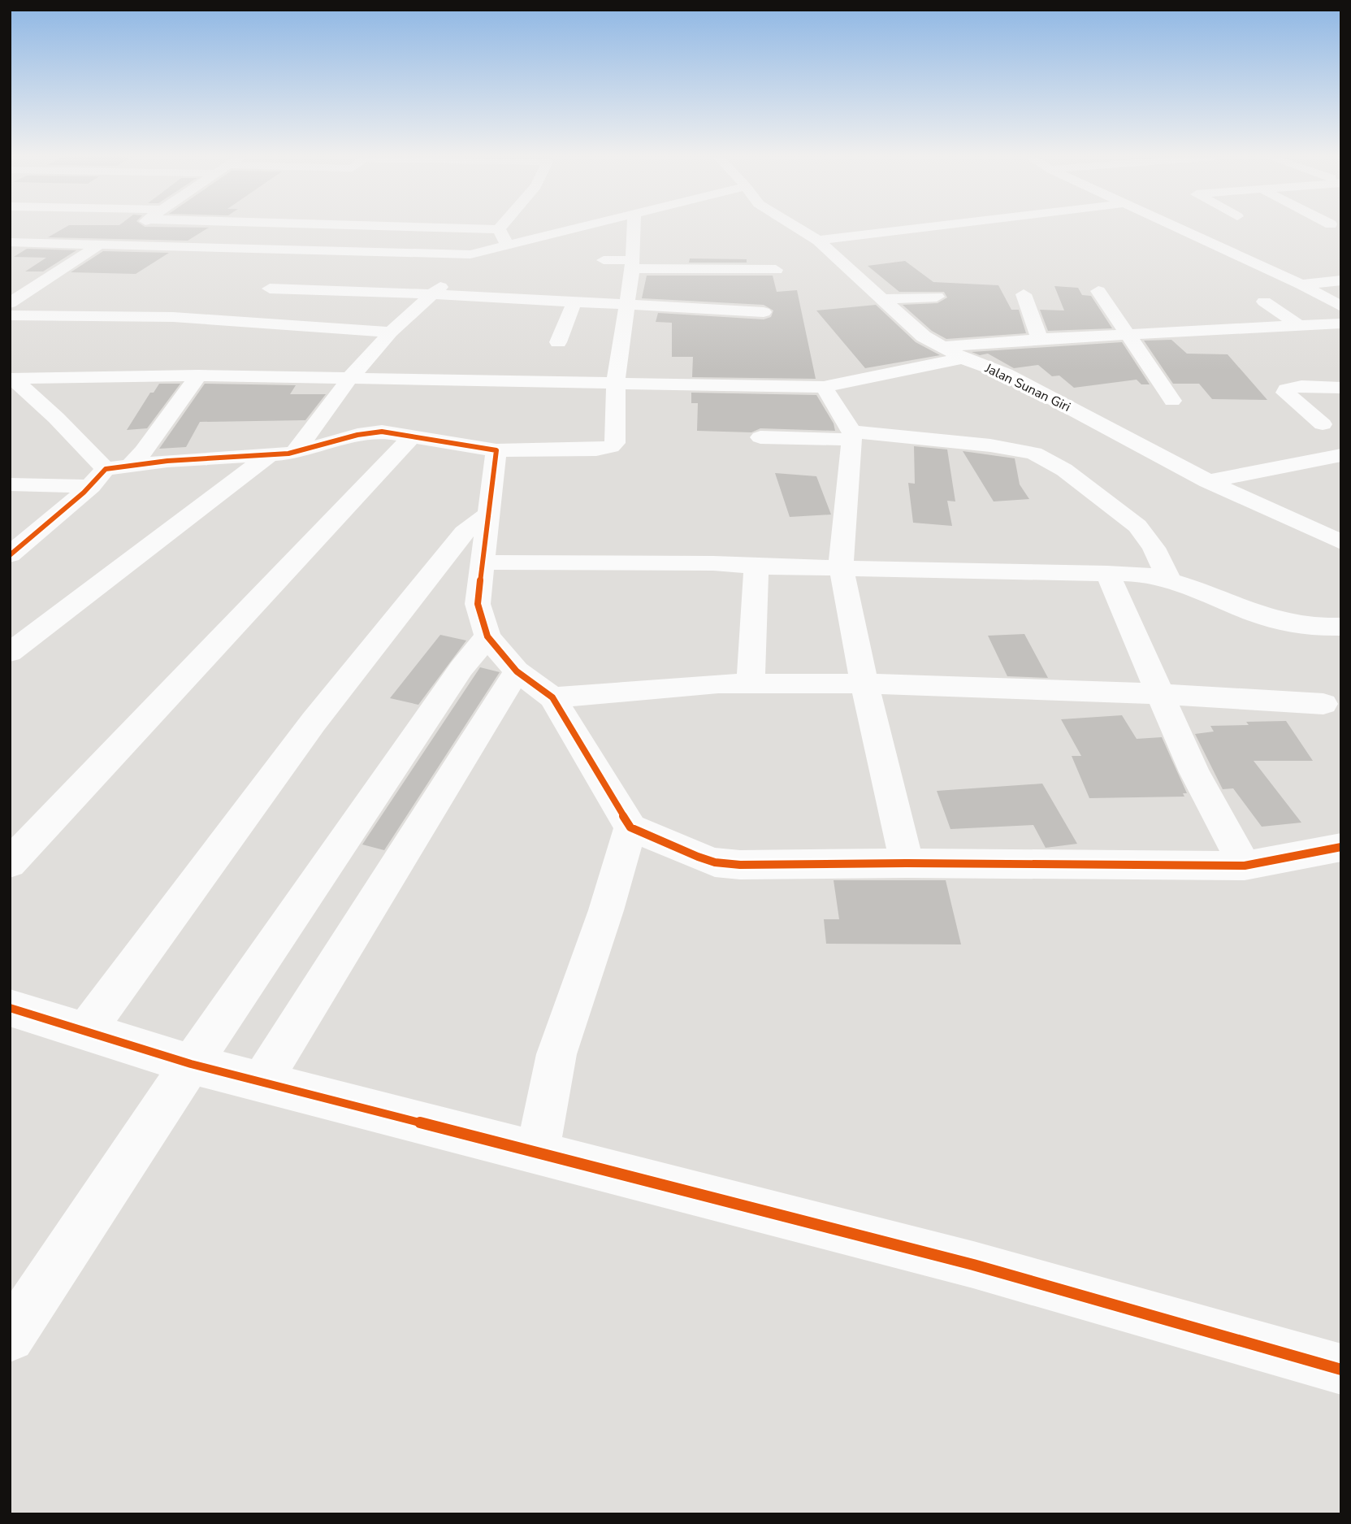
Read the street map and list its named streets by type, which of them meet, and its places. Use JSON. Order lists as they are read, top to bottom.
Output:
{
  "streets": {
    "street": ["Jalan Sunan Giri"]
  }
}
